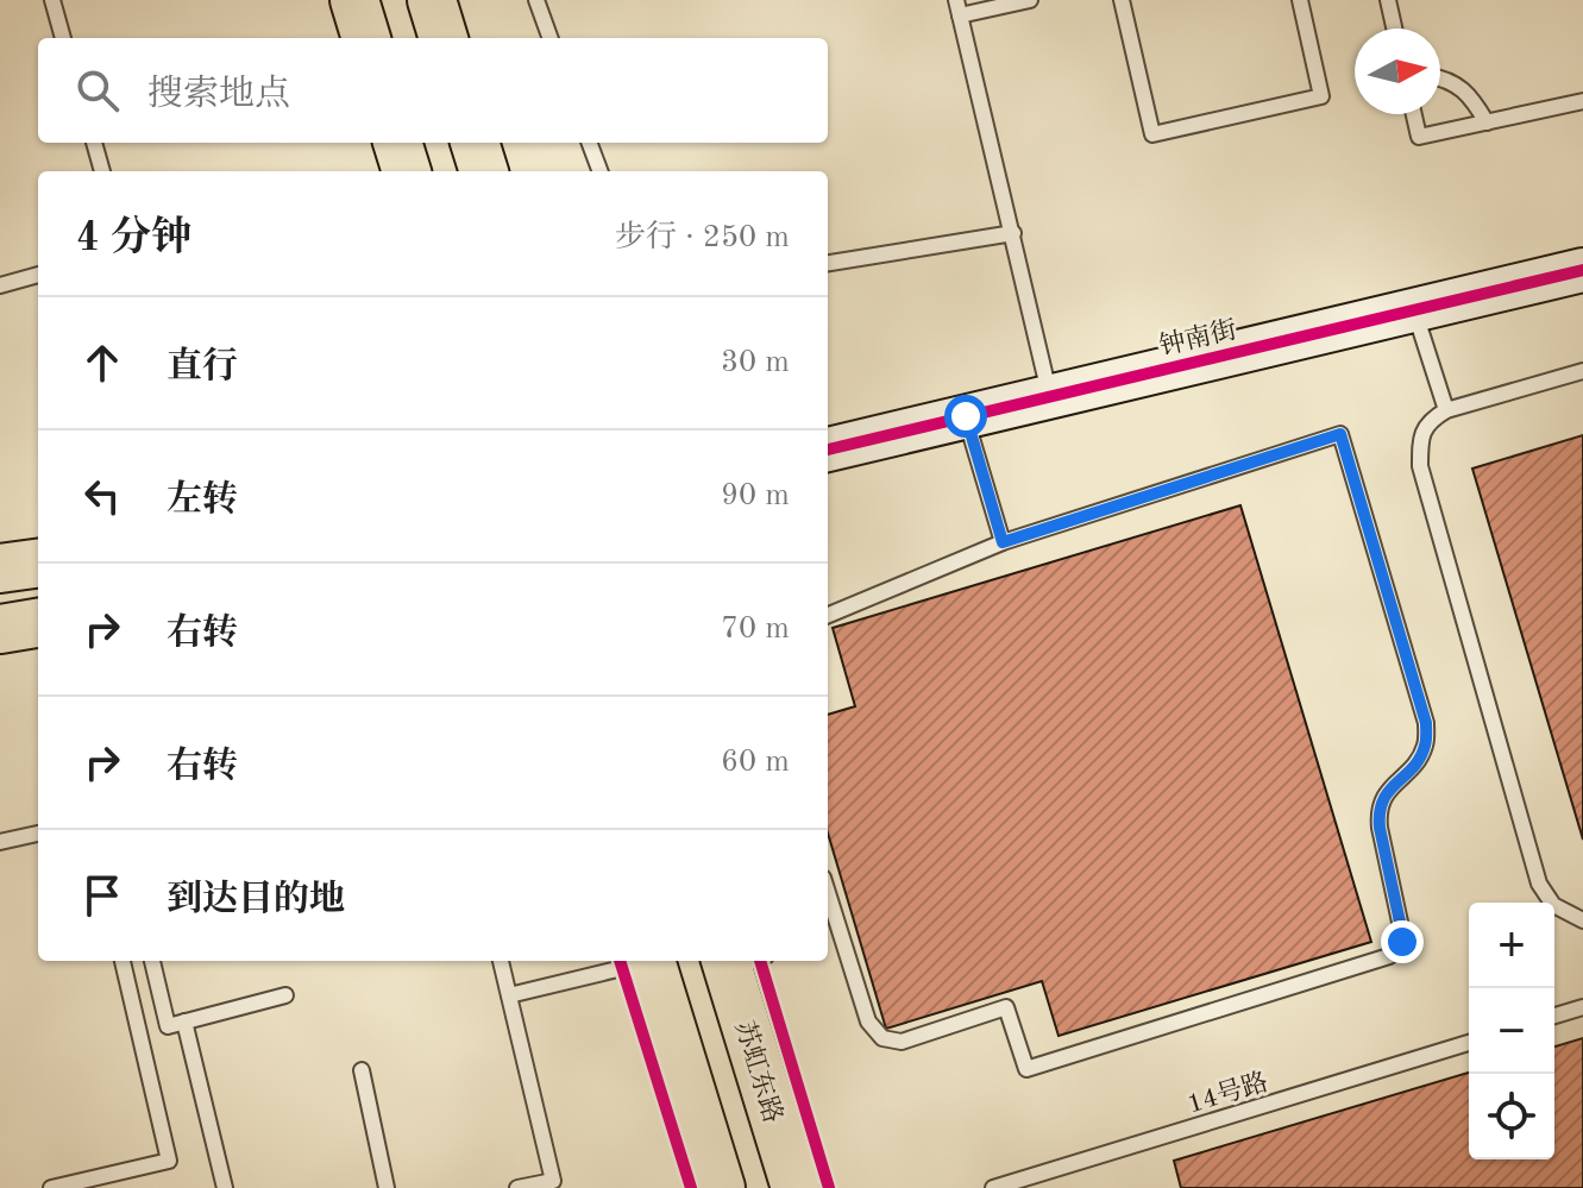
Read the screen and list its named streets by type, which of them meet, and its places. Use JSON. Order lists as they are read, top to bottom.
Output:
{
  "streets": {
    "main road": ["苏虹东路"],
    "street": ["钟南街"],
    "lane": ["14号路"]
  },
  "north": "right",
  "page": {
    "search": "搜索地点",
    "heading": ["4 分钟", "步行 · 250 m"],
    "list": [
      ["直行", "30 m"],
      ["左转", "90 m"],
      ["右转", "70 m"],
      ["右转", "60 m"],
      "到达目的地"
    ],
    "map_buttons": ["+", "−"]
  }
}
